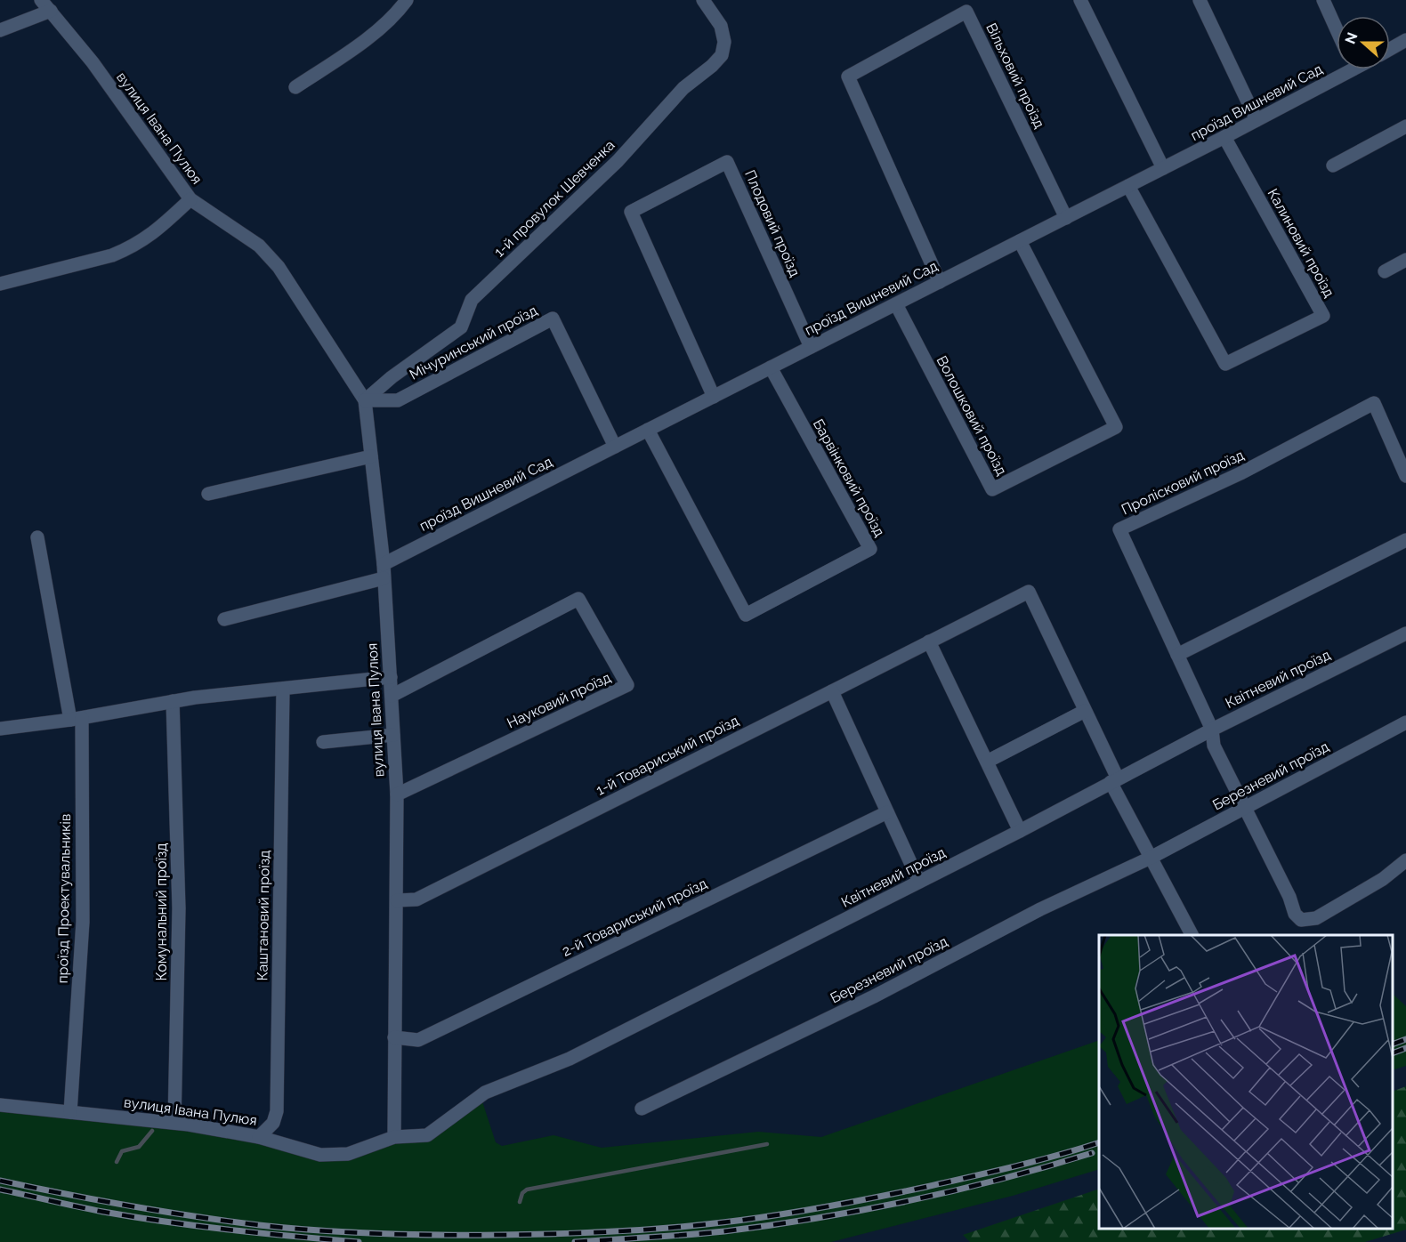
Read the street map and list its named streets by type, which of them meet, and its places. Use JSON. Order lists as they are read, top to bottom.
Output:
{
  "streets": {
    "street": [
      "Вільховий проїзд",
      "проїзд Вишневий Сад",
      "вулиця Івана Пулюя",
      "1-й провулок Шевченка",
      "Плодовий проїзд",
      "Калиновий проїзд",
      "Мічуринський проїзд",
      "Волошковий проїзд",
      "Барвінковий проїзд",
      "Пролісковий проїзд",
      "Квітневий проїзд",
      "Науковий проїзд",
      "1-й Товариський проїзд",
      "Березневий проїзд",
      "проїзд Проектувальників",
      "Комунальний проїзд",
      "Каштановий проїзд",
      "2-й Товариський проїзд"
    ]
  },
  "crossings": [
    ["Вільховий проїзд", "проїзд Вишневий Сад"],
    ["проїзд Вишневий Сад", "вулиця Івана Пулюя"],
    ["проїзд Вишневий Сад", "Плодовий проїзд"],
    ["проїзд Вишневий Сад", "Калиновий проїзд"],
    ["проїзд Вишневий Сад", "Мічуринський проїзд"],
    ["проїзд Вишневий Сад", "Волошковий проїзд"],
    ["проїзд Вишневий Сад", "Барвінковий проїзд"],
    ["вулиця Івана Пулюя", "1-й провулок Шевченка"],
    ["вулиця Івана Пулюя", "Мічуринський проїзд"],
    ["вулиця Івана Пулюя", "Квітневий проїзд"],
    ["вулиця Івана Пулюя", "Науковий проїзд"],
    ["вулиця Івана Пулюя", "1-й Товариський проїзд"],
    ["вулиця Івана Пулюя", "проїзд Проектувальників"],
    ["вулиця Івана Пулюя", "Комунальний проїзд"],
    ["вулиця Івана Пулюя", "Каштановий проїзд"],
    ["вулиця Івана Пулюя", "2-й Товариський проїзд"],
    ["1-й провулок Шевченка", "Мічуринський проїзд"],
    ["Пролісковий проїзд", "Квітневий проїзд"],
    ["Пролісковий проїзд", "Березневий проїзд"]
  ],
  "north": "left"
}
